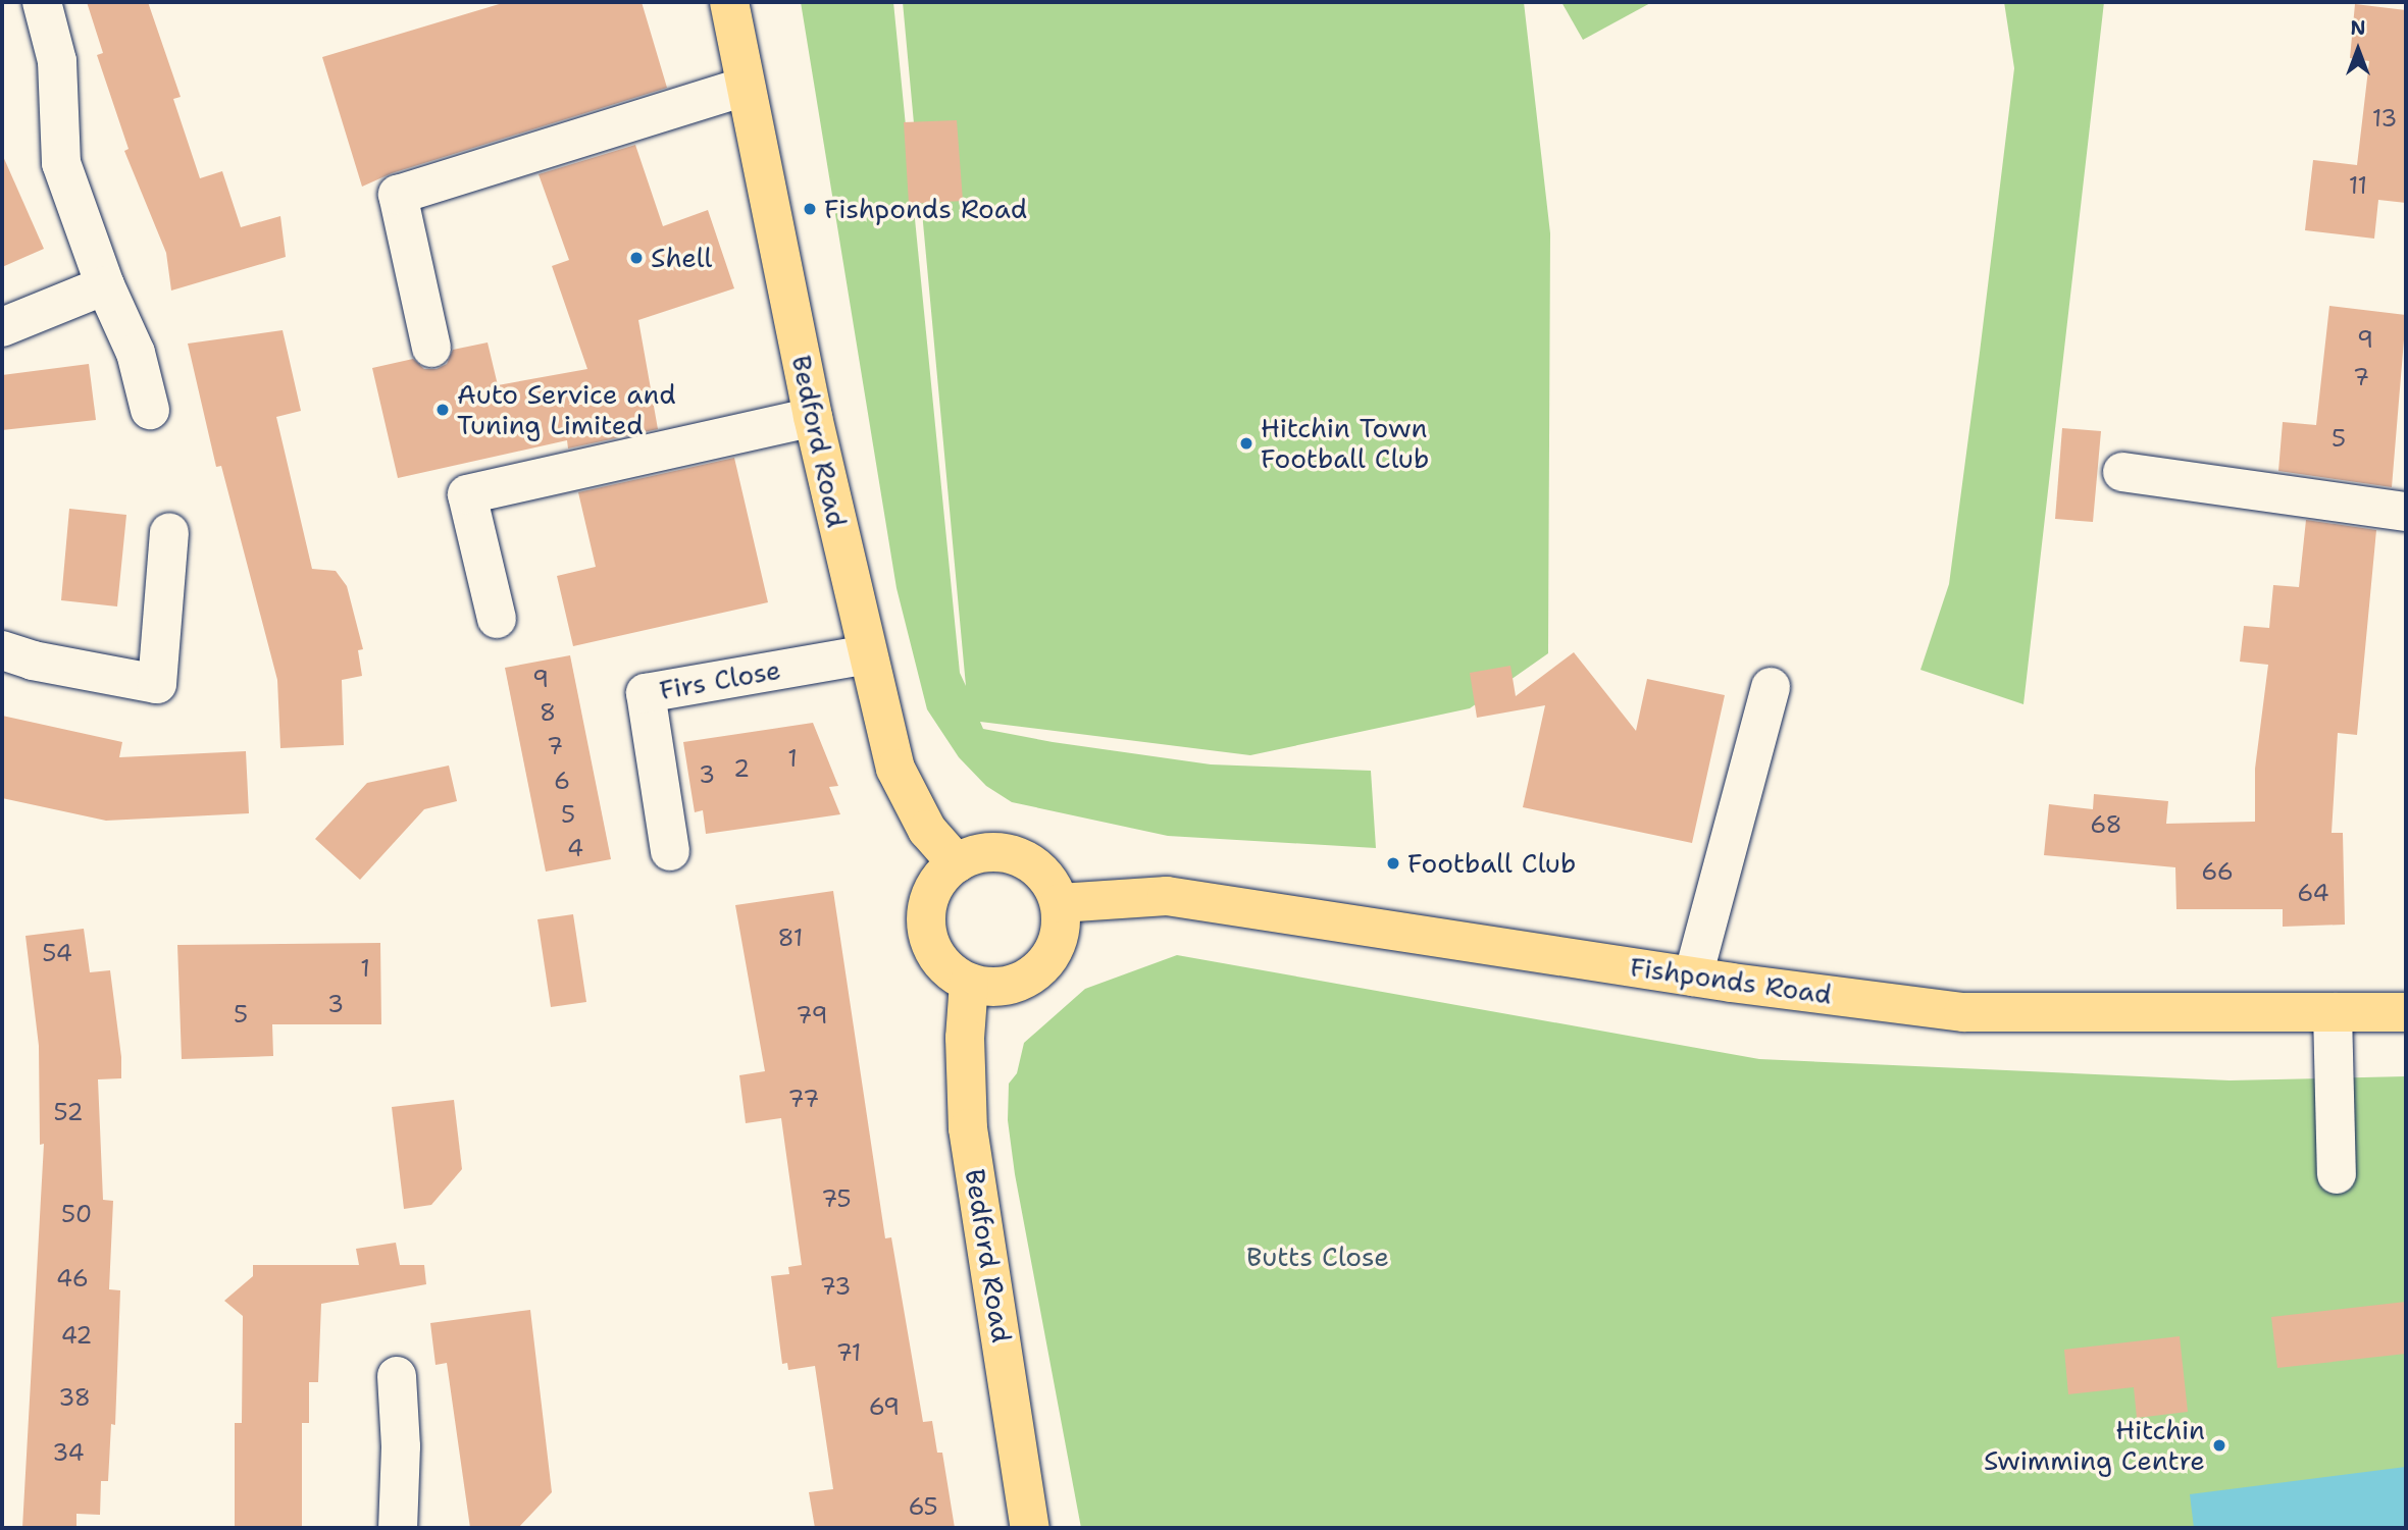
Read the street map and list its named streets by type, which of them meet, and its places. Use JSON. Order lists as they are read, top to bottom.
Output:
{
  "streets": {
    "main road": ["Bedford Road", "Fishponds Road"],
    "street": ["Firs Close"]
  },
  "crossings": [
    ["Bedford Road", "Firs Close"],
    ["Bedford Road", "Fishponds Road"]
  ],
  "parks": ["Butts Close"],
  "places": [
    "Fishponds Road",
    "Shell",
    "Auto Service and Tuning Limited",
    "Hitchin Town Football Club",
    "Football Club",
    "Hitchin Swimming Centre"
  ],
  "house_numbers": [
    "13",
    "11",
    "9",
    "7",
    "5",
    "9",
    "8",
    "7",
    "1",
    "2",
    "3",
    "6",
    "5",
    "68",
    "4",
    "66",
    "64",
    "81",
    "54",
    "1",
    "3",
    "5",
    "79",
    "77",
    "52",
    "75",
    "50",
    "46",
    "73",
    "42",
    "71",
    "38",
    "69",
    "34",
    "65"
  ],
  "north": "top"
}
